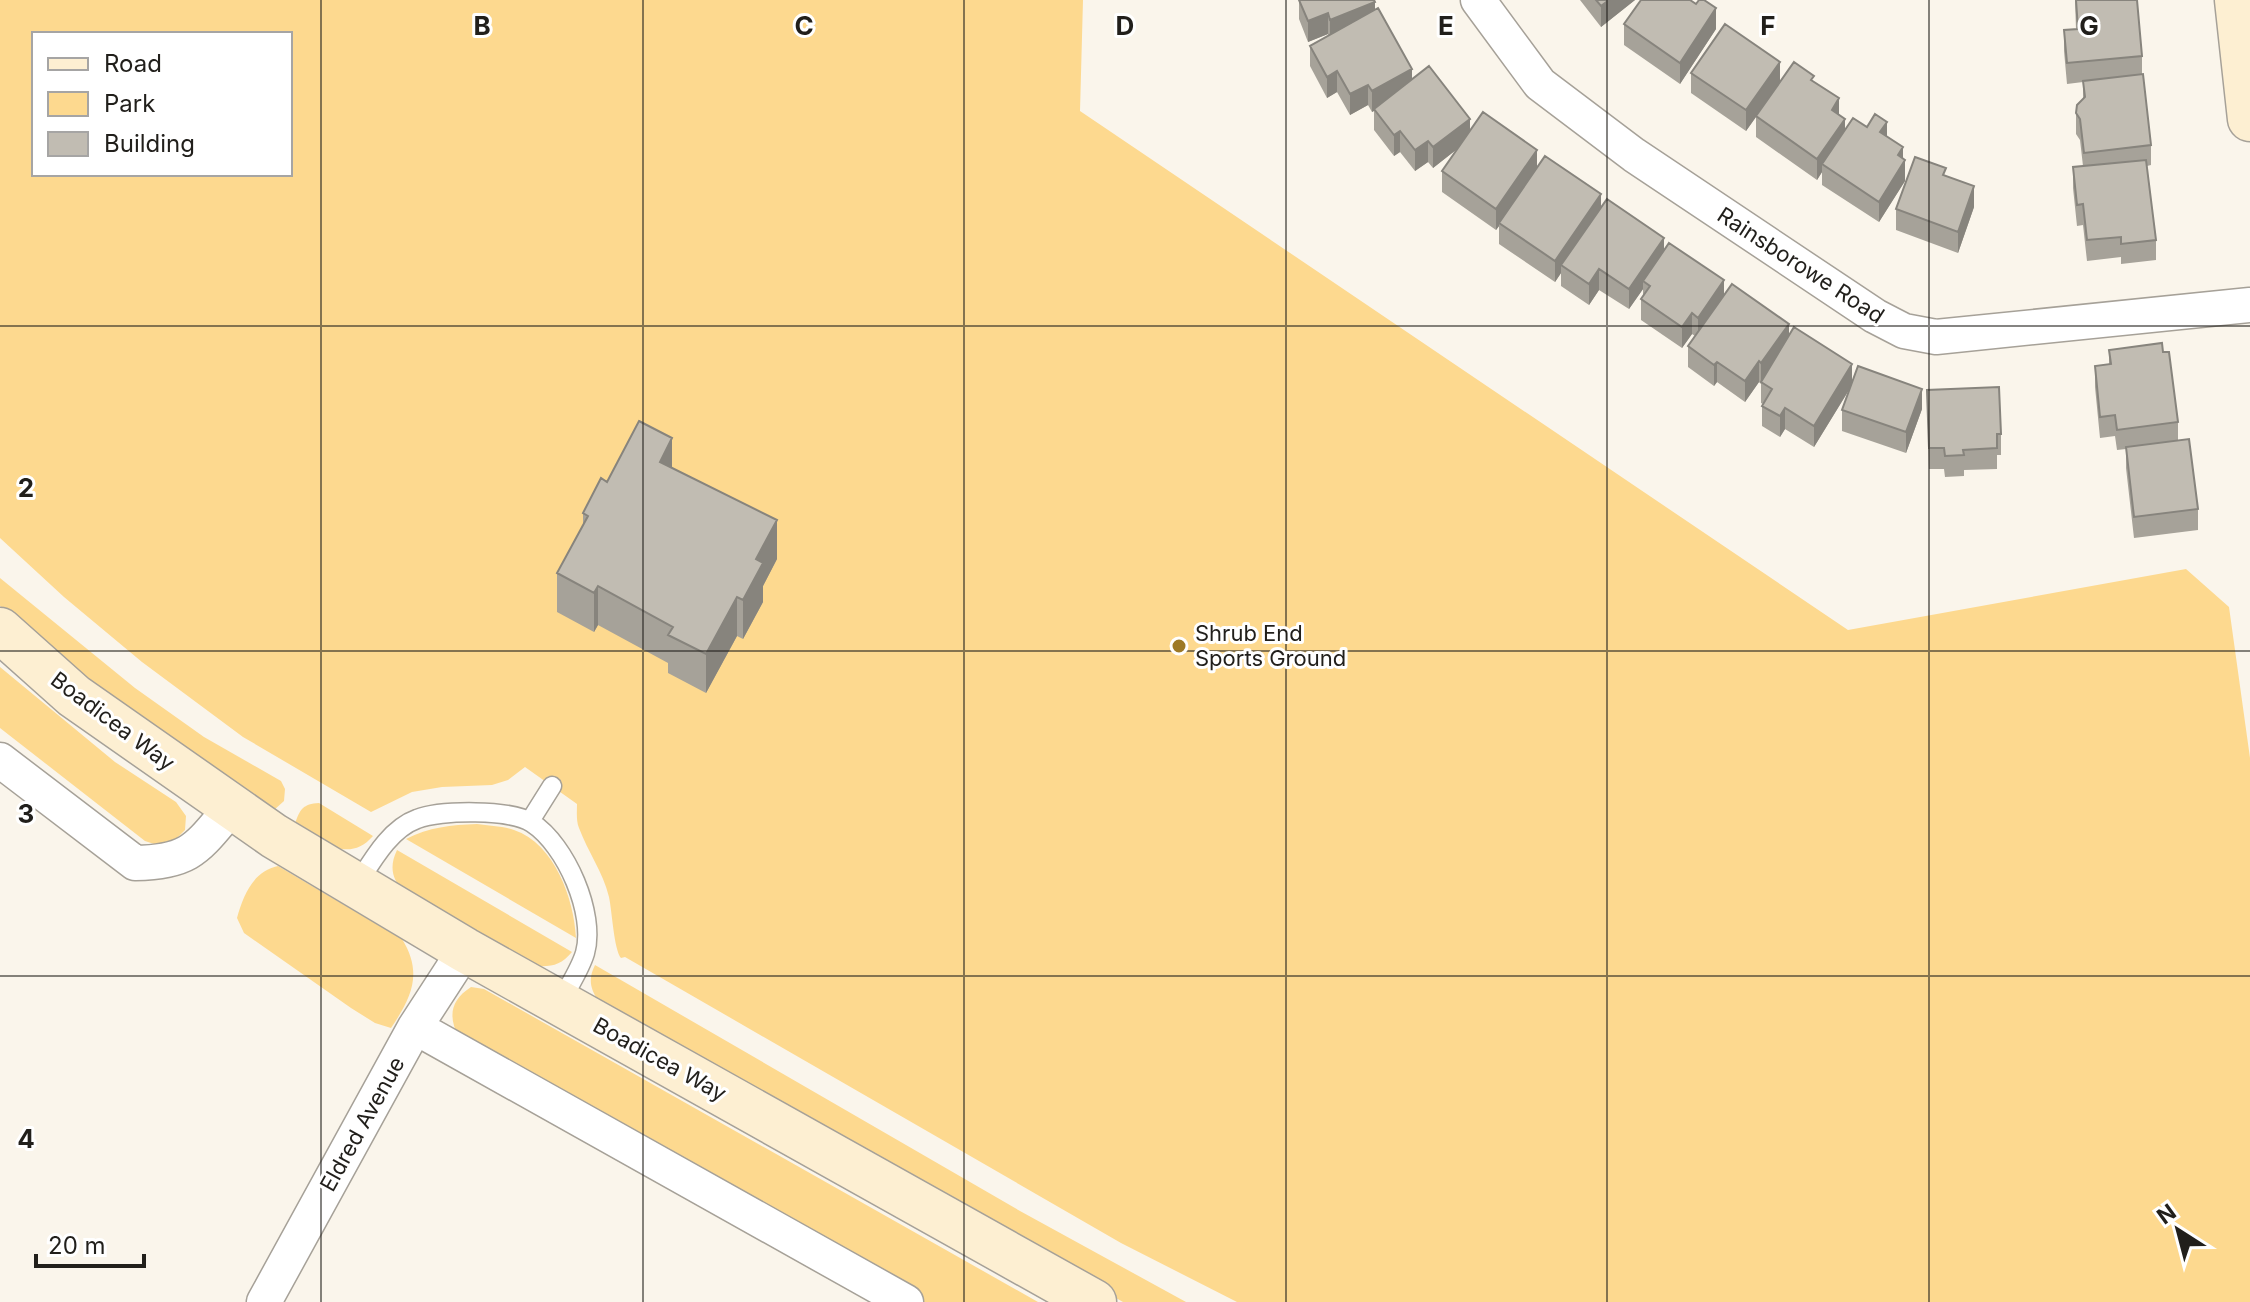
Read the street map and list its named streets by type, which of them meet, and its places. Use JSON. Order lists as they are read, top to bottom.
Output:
{
  "streets": {
    "street": ["Rainsborowe Road", "Boadicea Way", "Eldred Avenue"]
  },
  "crossings": [
    ["Boadicea Way", "Eldred Avenue"]
  ],
  "places": ["Shrub End Sports Ground"],
  "legend": ["Road", "Park", "Building"],
  "scale_bar": "20 m",
  "north": "top left",
  "grid": {
    "columns": [
      "B",
      "C",
      "D",
      "E",
      "F",
      "G"
    ],
    "rows": ["2", "3", "4"]
  }
}
